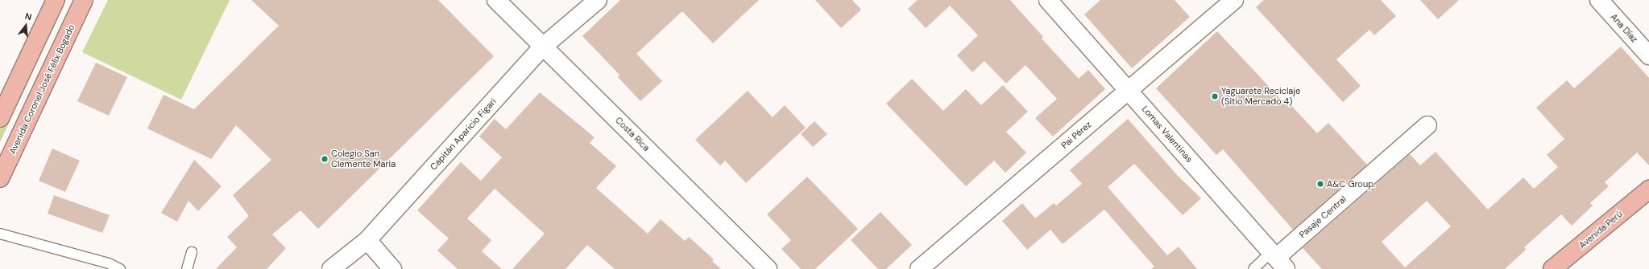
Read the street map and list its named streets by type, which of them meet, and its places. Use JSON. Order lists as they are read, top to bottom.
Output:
{
  "streets": {
    "main road": ["Avenida Coronel José Félix Bogado", "Avenida Perú"],
    "street": [
      "Ana Díaz",
      "Capitán Aparicio Figari",
      "Costa Rica",
      "Lomas Valentinas",
      "Pai Pérez",
      "Pasaje Central"
    ]
  },
  "crossings": [
    ["Capitán Aparicio Figari", "Costa Rica"],
    ["Lomas Valentinas", "Pai Pérez"],
    ["Lomas Valentinas", "Pasaje Central"]
  ],
  "places": ["Yaguarete Reciclaje (Sitio Mercado 4)", "Colegio San Clemente Maria", "A&C Group."],
  "north": "top"
}
